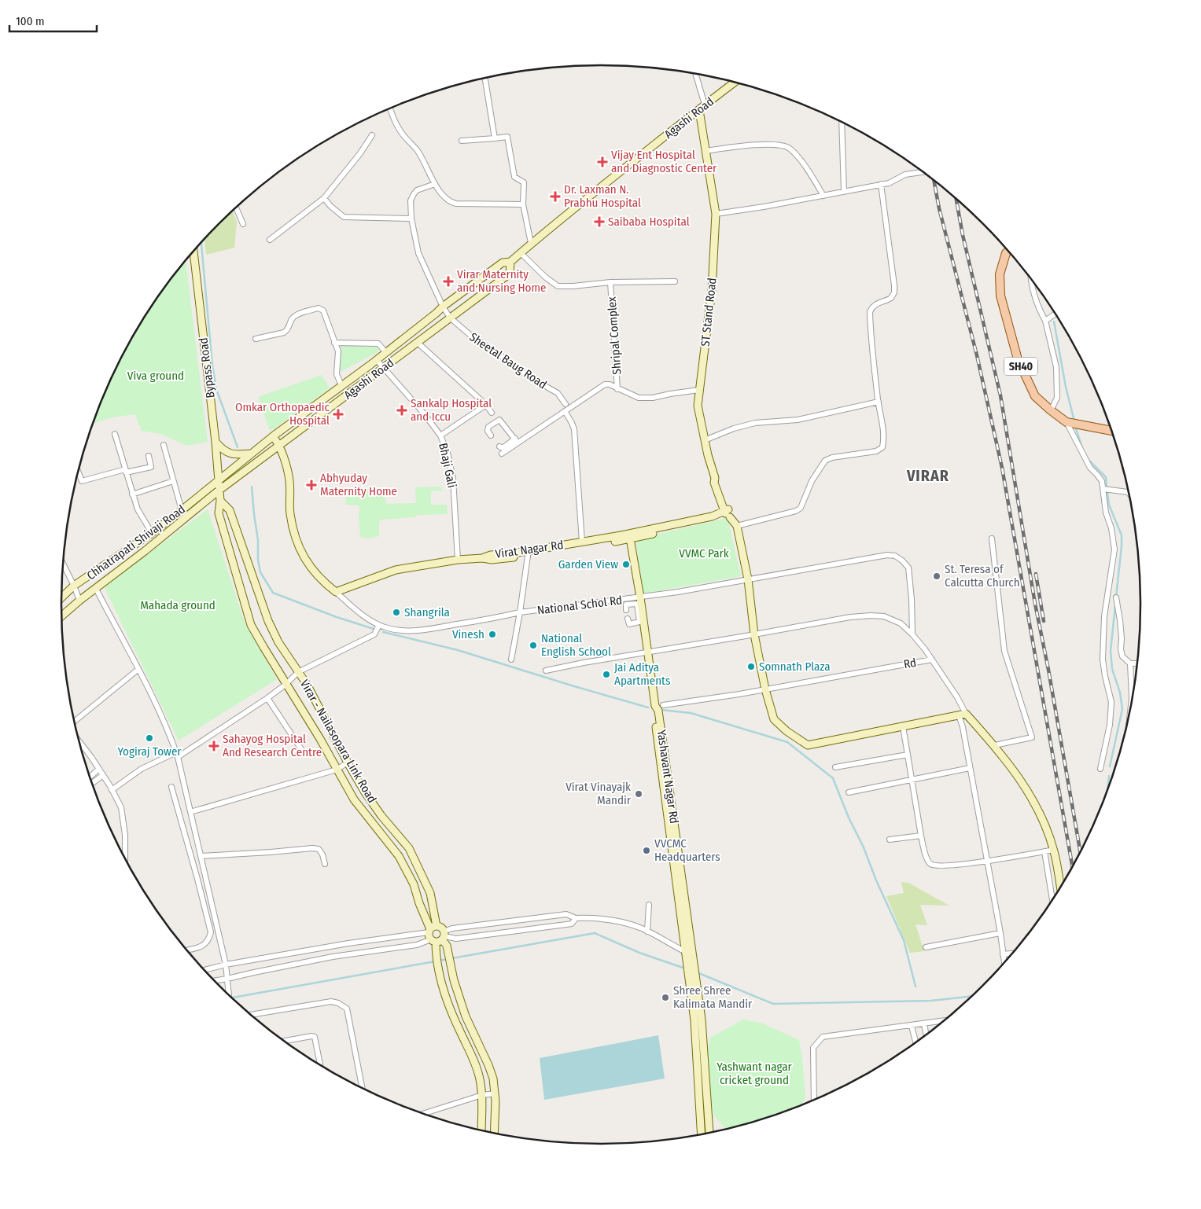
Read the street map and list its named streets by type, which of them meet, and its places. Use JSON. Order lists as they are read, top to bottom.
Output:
{
  "streets": {
    "main road": ["SH40"],
    "street": [
      "Agashi Road",
      "ST Stand Road",
      "Shripal Complex",
      "Sheetal Baug Road",
      "Bypass Road",
      "Bhaji Gali",
      "Chhatrapati Shivaji Road",
      "Virat Nagar Rd",
      "National Schol Rd",
      "Rd",
      "Virar - Nailasopara Link Road",
      "Yashavant Nagar Rd"
    ]
  },
  "crossings": [
    ["Agashi Road", "ST Stand Road"],
    ["Agashi Road", "Sheetal Baug Road"],
    ["Agashi Road", "Bypass Road"],
    ["Agashi Road", "Bhaji Gali"],
    ["Agashi Road", "Chhatrapati Shivaji Road"],
    ["ST Stand Road", "Virat Nagar Rd"],
    ["Bypass Road", "Chhatrapati Shivaji Road"],
    ["Bypass Road", "Virar - Nailasopara Link Road"],
    ["Bhaji Gali", "Virat Nagar Rd"],
    ["Virat Nagar Rd", "National Schol Rd"],
    ["Virat Nagar Rd", "Yashavant Nagar Rd"],
    ["National Schol Rd", "Yashavant Nagar Rd"]
  ],
  "districts": ["VIRAR"],
  "parks": [
    "Viva ground",
    "VVMC Park",
    "Mahada ground",
    "Yashwant nagar cricket ground"
  ],
  "places": {
    "health": [
      "Vijay Ent Hospital and Diagnostic Center",
      "Dr. Laxman N. Prabhu Hospital",
      "Saibaba Hospital",
      "Virar Maternity and Nursing Home",
      "Sankalp Hospital and Iccu",
      "Omkar Orthopaedic Hospital",
      "Abhyuday Maternity Home",
      "Sahayog Hospital And Research Centre"
    ],
    "other": [
      "Garden View",
      "St. Teresa of Calcutta Church",
      "Shangrila",
      "Vinesh",
      "National English School",
      "Somnath Plaza",
      "Jai Aditya Apartments",
      "Yogiraj Tower",
      "Virat Vinayajk Mandir",
      "VVCMC Headquarters",
      "Shree Shree Kalimata Mandir"
    ]
  },
  "scale_bar": "100 m"
}
